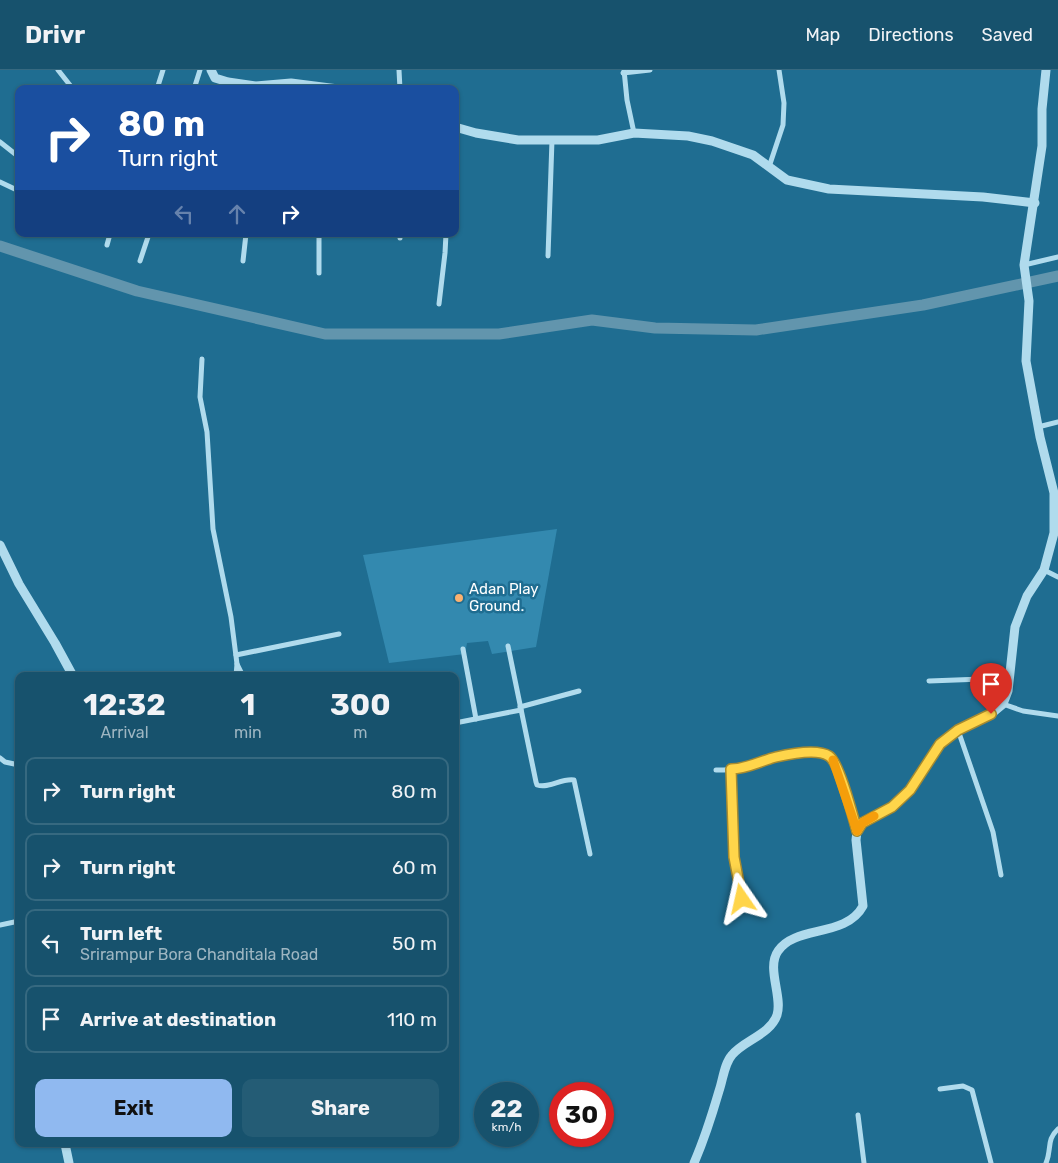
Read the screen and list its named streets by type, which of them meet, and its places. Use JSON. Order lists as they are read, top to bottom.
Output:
{
  "places": ["Adan Play Ground."],
  "page": {
    "header": "Drivr",
    "nav": ["Map", "Directions", "Saved"],
    "turn": ["80 m", "Turn right"],
    "eta": [
      "12:32",
      "Arrival",
      "1",
      "min",
      "300",
      "m"
    ],
    "list": [
      {
        "name": "Turn right",
        "value": "80 m"
      },
      {
        "name": "Turn right",
        "value": "60 m"
      },
      {
        "name": "Turn left",
        "note": "Srirampur Bora Chanditala Road",
        "value": "50 m"
      },
      {
        "name": "Arrive at destination",
        "value": "110 m"
      }
    ],
    "buttons": ["Exit", "Share"],
    "speed": "22 km/h",
    "limit": "30"
  }
}
